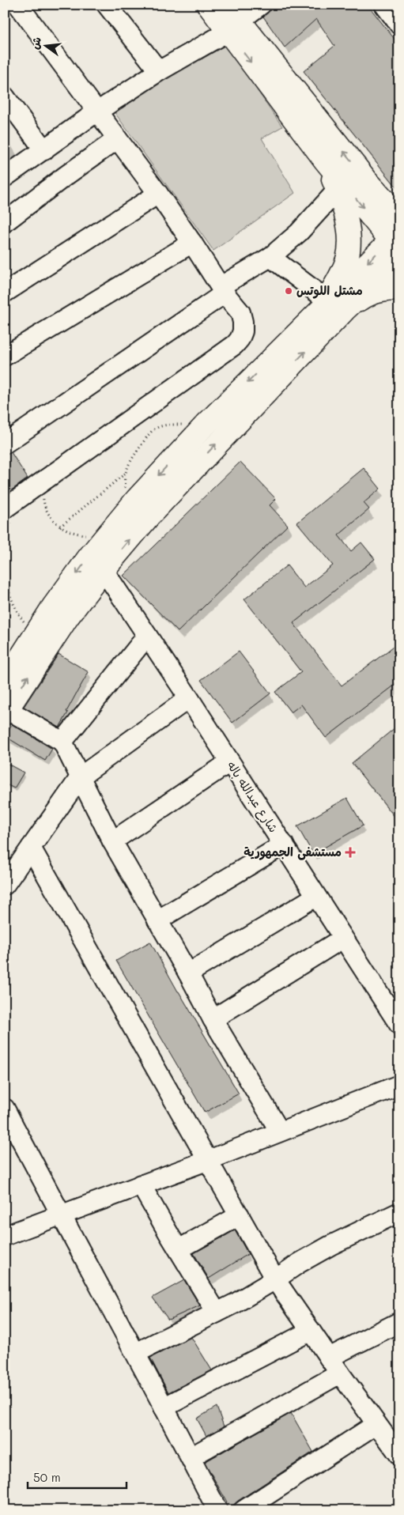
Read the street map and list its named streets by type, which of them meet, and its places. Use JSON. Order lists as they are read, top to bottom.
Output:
{
  "streets": {
    "street": ["شارع عبدالله باله"]
  },
  "places": {
    "other": ["مشتل اللوتس"],
    "health": ["مستشفى الجمهورية"]
  },
  "scale_bar": "50 m",
  "north": "left"
}
